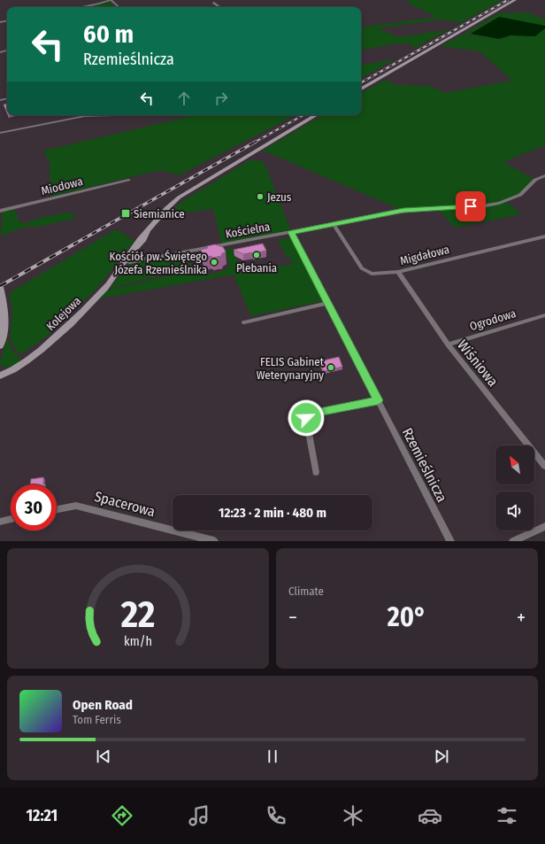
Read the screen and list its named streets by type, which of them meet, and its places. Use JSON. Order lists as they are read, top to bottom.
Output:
{
  "streets": {
    "street": [
      "Miodowa",
      "Kościelna",
      "Migdałowa",
      "Kolejowa",
      "Ogrodowa",
      "Wiśniowa",
      "Rzemieślnicza",
      "Spacerowa"
    ]
  },
  "crossings": [
    ["Kościelna", "Migdałowa"],
    ["Kościelna", "Kolejowa"],
    ["Kościelna", "Rzemieślnicza"],
    ["Migdałowa", "Wiśniowa"],
    ["Ogrodowa", "Wiśniowa"]
  ],
  "places": {
    "other": [
      "Jezus",
      "Plebania",
      "Kościół pw. Świętego Józefa Rzemieślnika",
      "FELIS Gabinet Weterynaryjny"
    ],
    "transit": ["Siemianice"]
  },
  "north": "top left",
  "page": {
    "turn": ["60 m", "Rzemieślnicza"],
    "limit": "30",
    "trip": "12:23 · 2 min · 480 m",
    "tile": "Climate",
    "heat": ["−", "20°", "+"],
    "song": ["Open Road", "Tom Ferris"],
    "tabs": "12:21",
    "gauge": ["22", "km/h"]
  }
}
